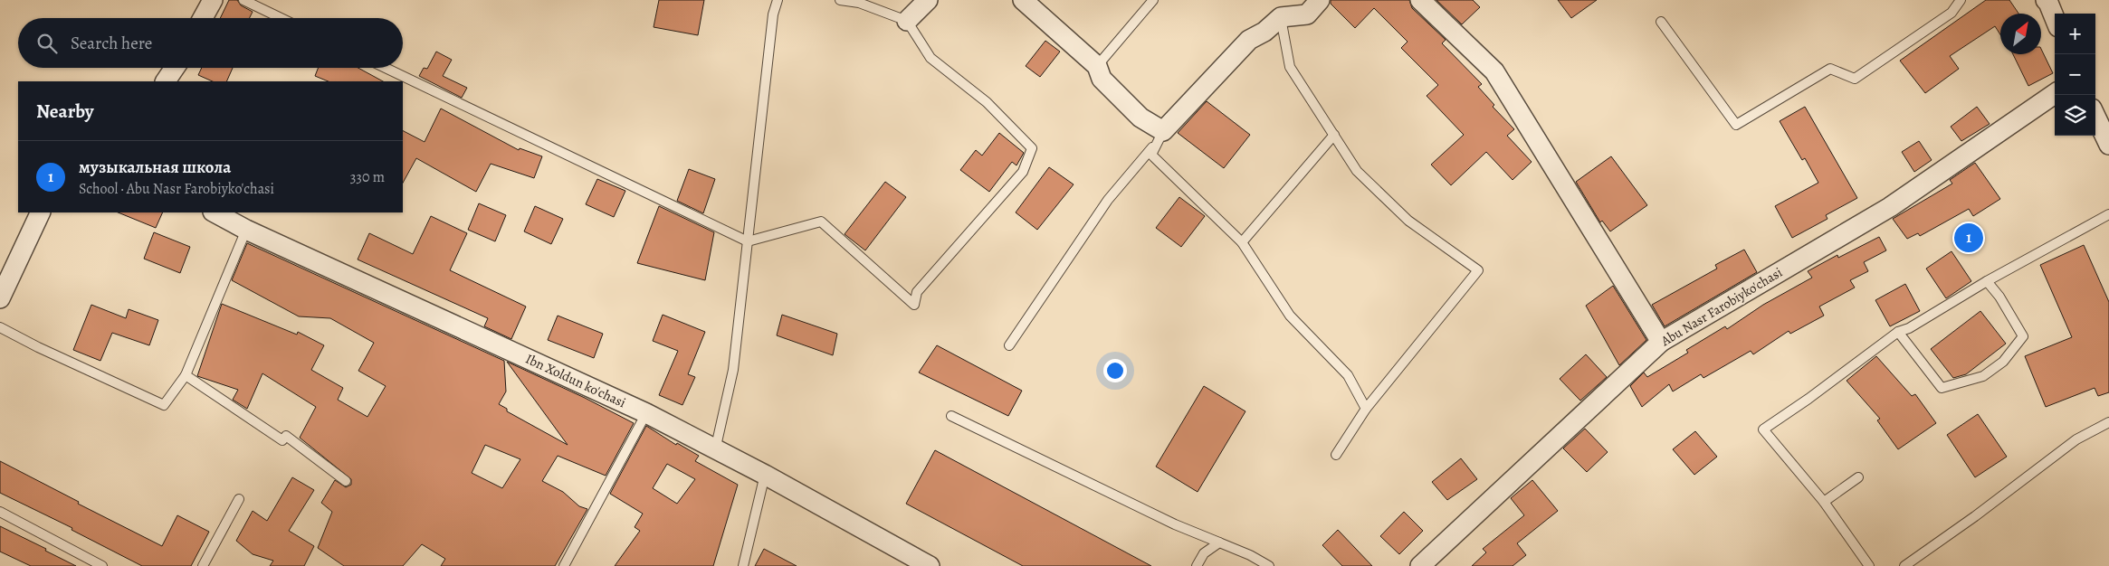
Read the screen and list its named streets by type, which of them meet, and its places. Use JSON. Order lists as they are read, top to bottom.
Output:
{
  "streets": {
    "street": ["Abu Nasr Farobiyko'chasi", "Ibn Xoldun ko'chasi"]
  },
  "north": "top right",
  "page": {
    "map_buttons": ["+", "−"],
    "search": "Search here",
    "heading": "Nearby",
    "list": [
      {
        "mark": "1",
        "name": "музыкальная школа",
        "note": "School · Abu Nasr Farobiyko'chasi",
        "value": "330 m"
      }
    ],
    "pins": "1"
  }
}
